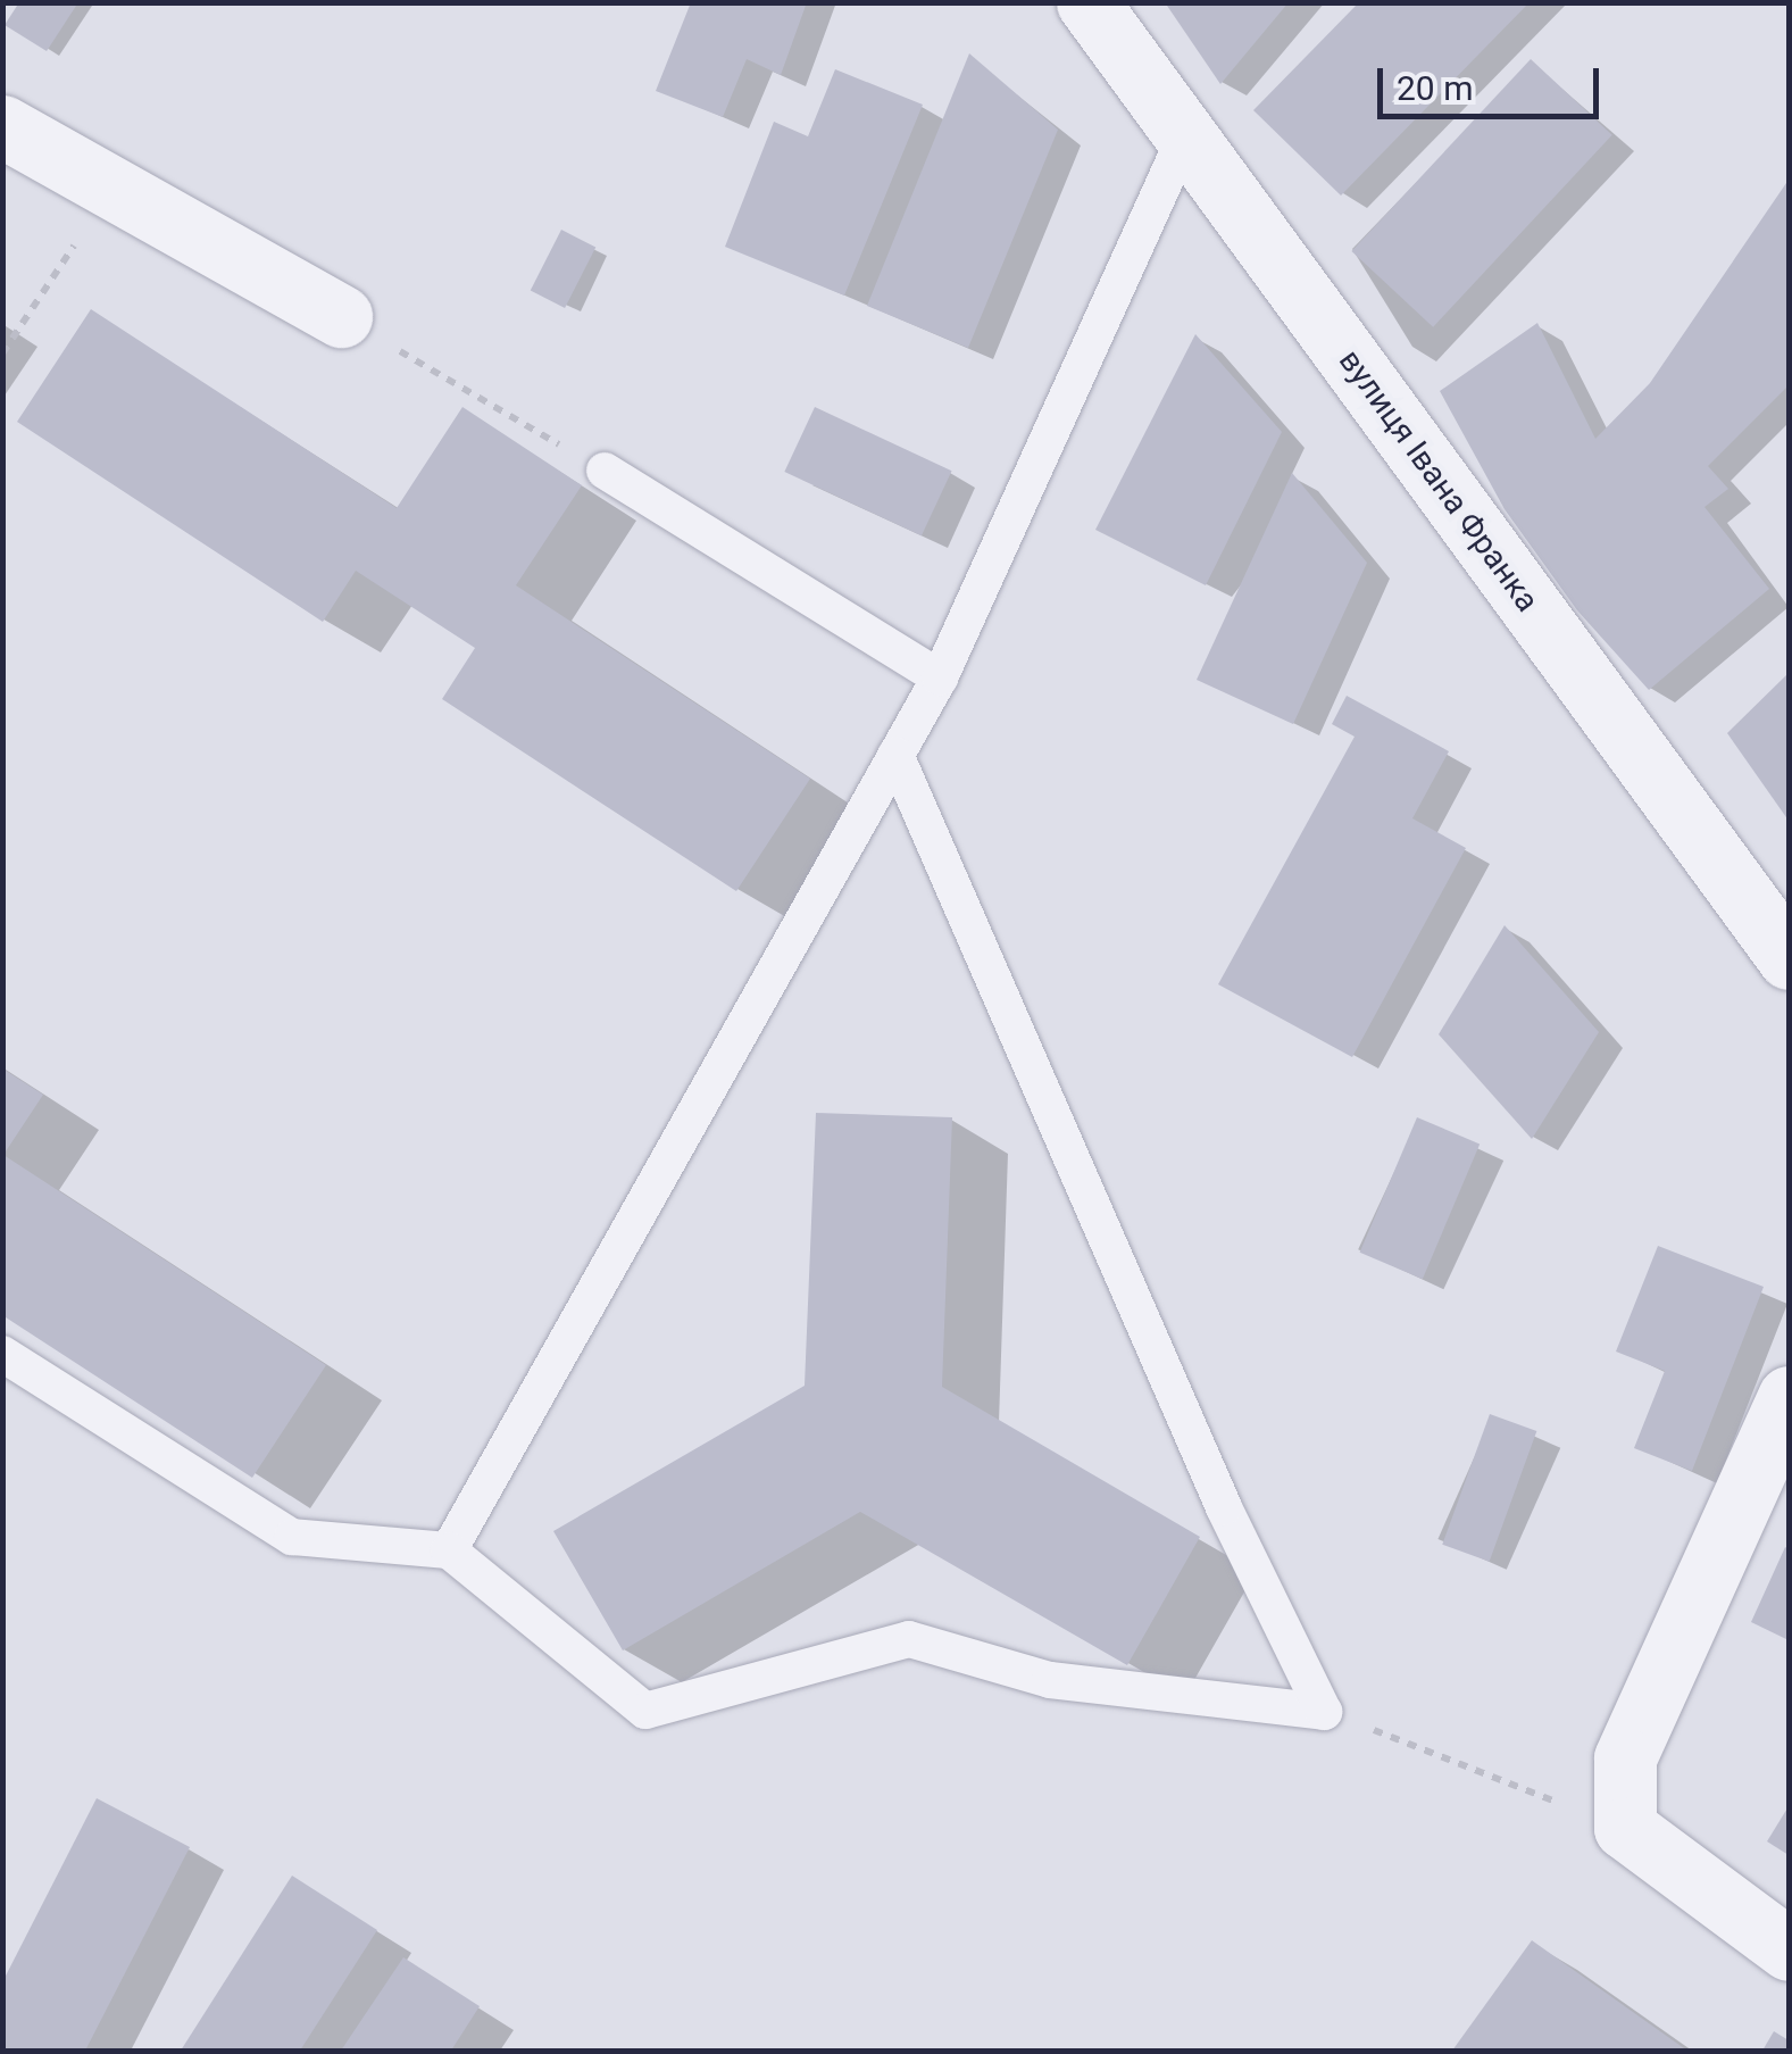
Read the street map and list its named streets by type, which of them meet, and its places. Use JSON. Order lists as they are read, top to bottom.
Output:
{
  "streets": {
    "street": ["вулиця Івана Франка"]
  },
  "scale_bar": "20 m"
}
